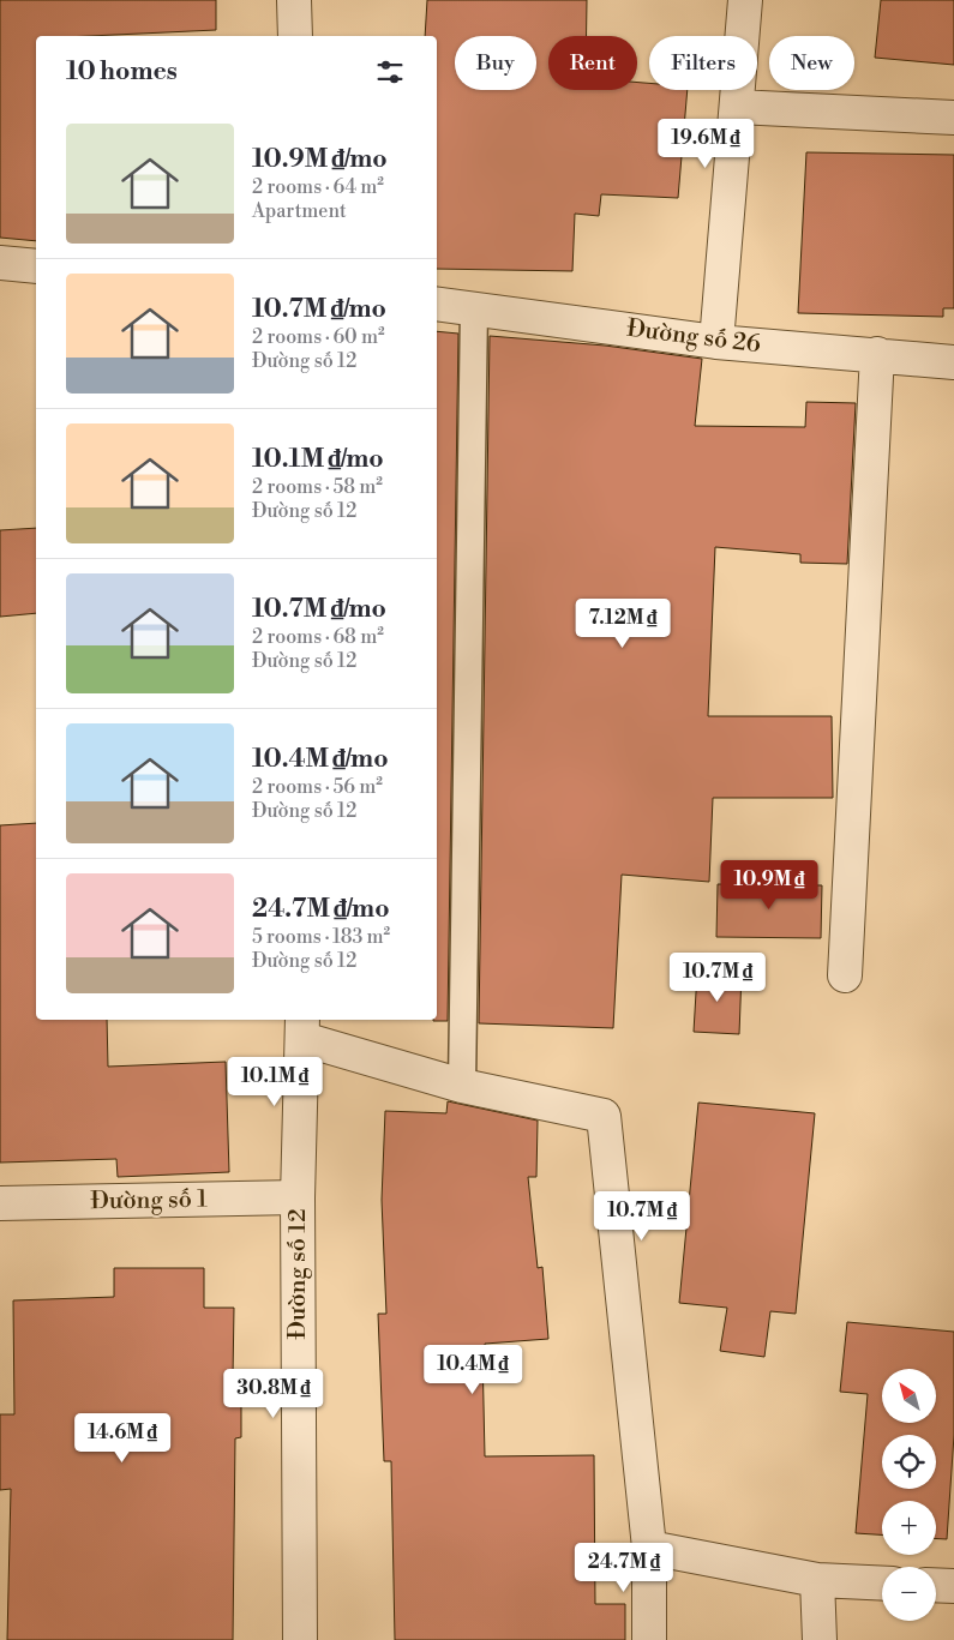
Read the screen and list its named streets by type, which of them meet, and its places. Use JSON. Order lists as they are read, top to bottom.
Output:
{
  "streets": {
    "street": ["Đường số 26", "Đường số 1", "Đường số 12"]
  },
  "crossings": [
    ["Đường số 1", "Đường số 12"]
  ],
  "north": "top left",
  "page": {
    "chip": [
      "Buy",
      "Rent",
      "Filters",
      "New"
    ],
    "heading": "10 homes",
    "list": [
      {
        "name": "10.9M ₫/mo",
        "note": "2 rooms · 64 m² · Apartment"
      },
      {
        "name": "10.7M ₫/mo",
        "note": "2 rooms · 60 m² · Đường số 12"
      },
      {
        "name": "10.1M ₫/mo",
        "note": "2 rooms · 58 m² · Đường số 12"
      },
      {
        "name": "10.7M ₫/mo",
        "note": "2 rooms · 68 m² · Đường số 12"
      },
      {
        "name": "10.4M ₫/mo",
        "note": "2 rooms · 56 m² · Đường số 12"
      },
      {
        "name": "24.7M ₫/mo",
        "note": "5 rooms · 183 m² · Đường số 12"
      }
    ],
    "price": [
      "19.6M ₫",
      "7.12M ₫",
      "10.9M ₫",
      "10.7M ₫",
      "10.1M ₫",
      "10.7M ₫",
      "10.4M ₫",
      "30.8M ₫",
      "14.6M ₫",
      "24.7M ₫"
    ],
    "map_buttons": ["+", "−"]
  }
}
